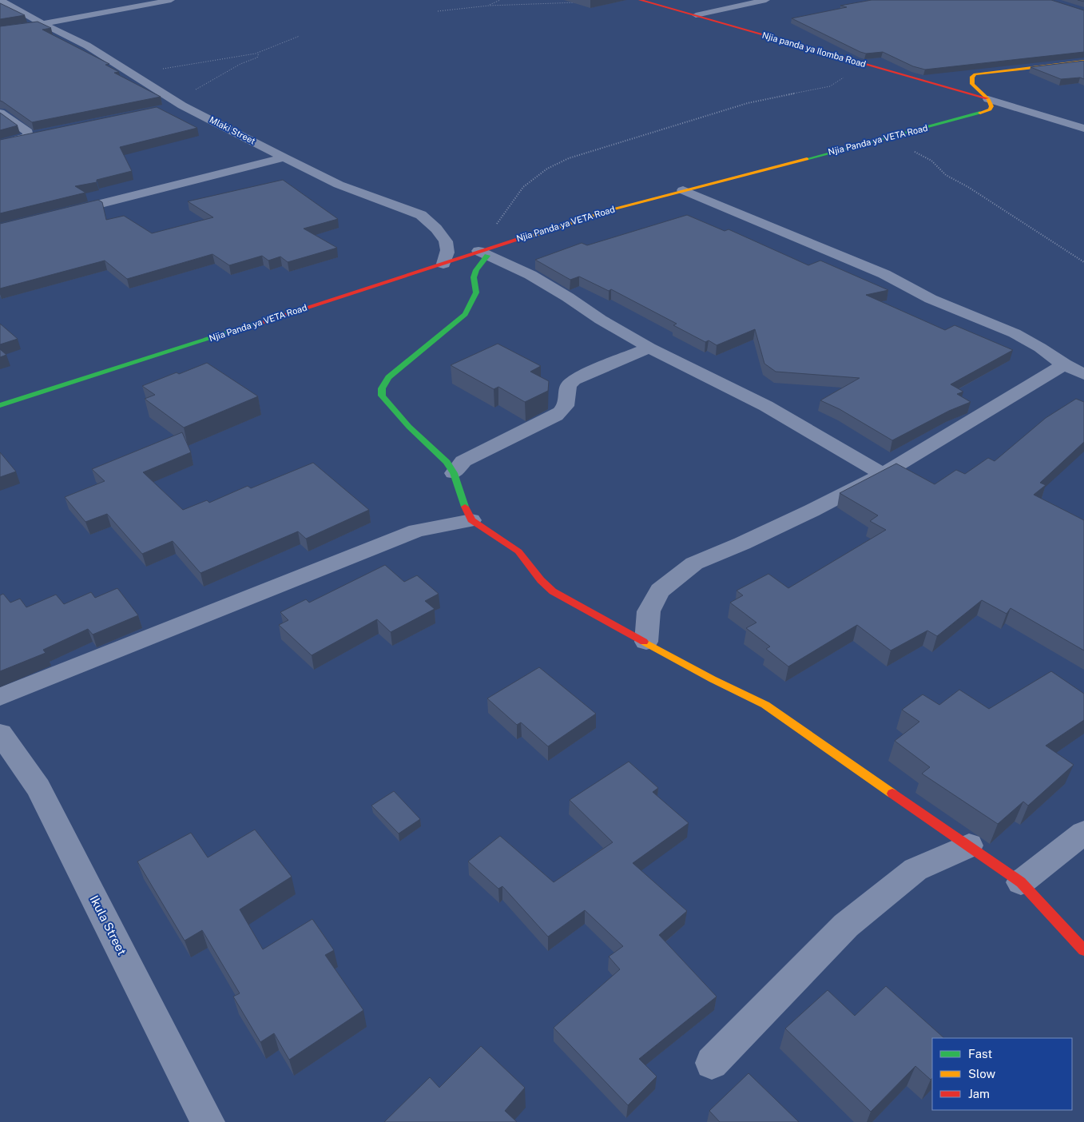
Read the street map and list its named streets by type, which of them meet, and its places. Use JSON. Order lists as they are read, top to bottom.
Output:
{
  "streets": {
    "street": [
      "Njia panda ya Ilomba Road",
      "Mlaki Street",
      "Njia Panda ya VETA Road",
      "Ikula Street"
    ]
  },
  "crossings": [
    ["Njia panda ya Ilomba Road", "Njia Panda ya VETA Road"],
    ["Mlaki Street", "Njia Panda ya VETA Road"]
  ],
  "legend": ["Fast", "Slow", "Jam"]
}
